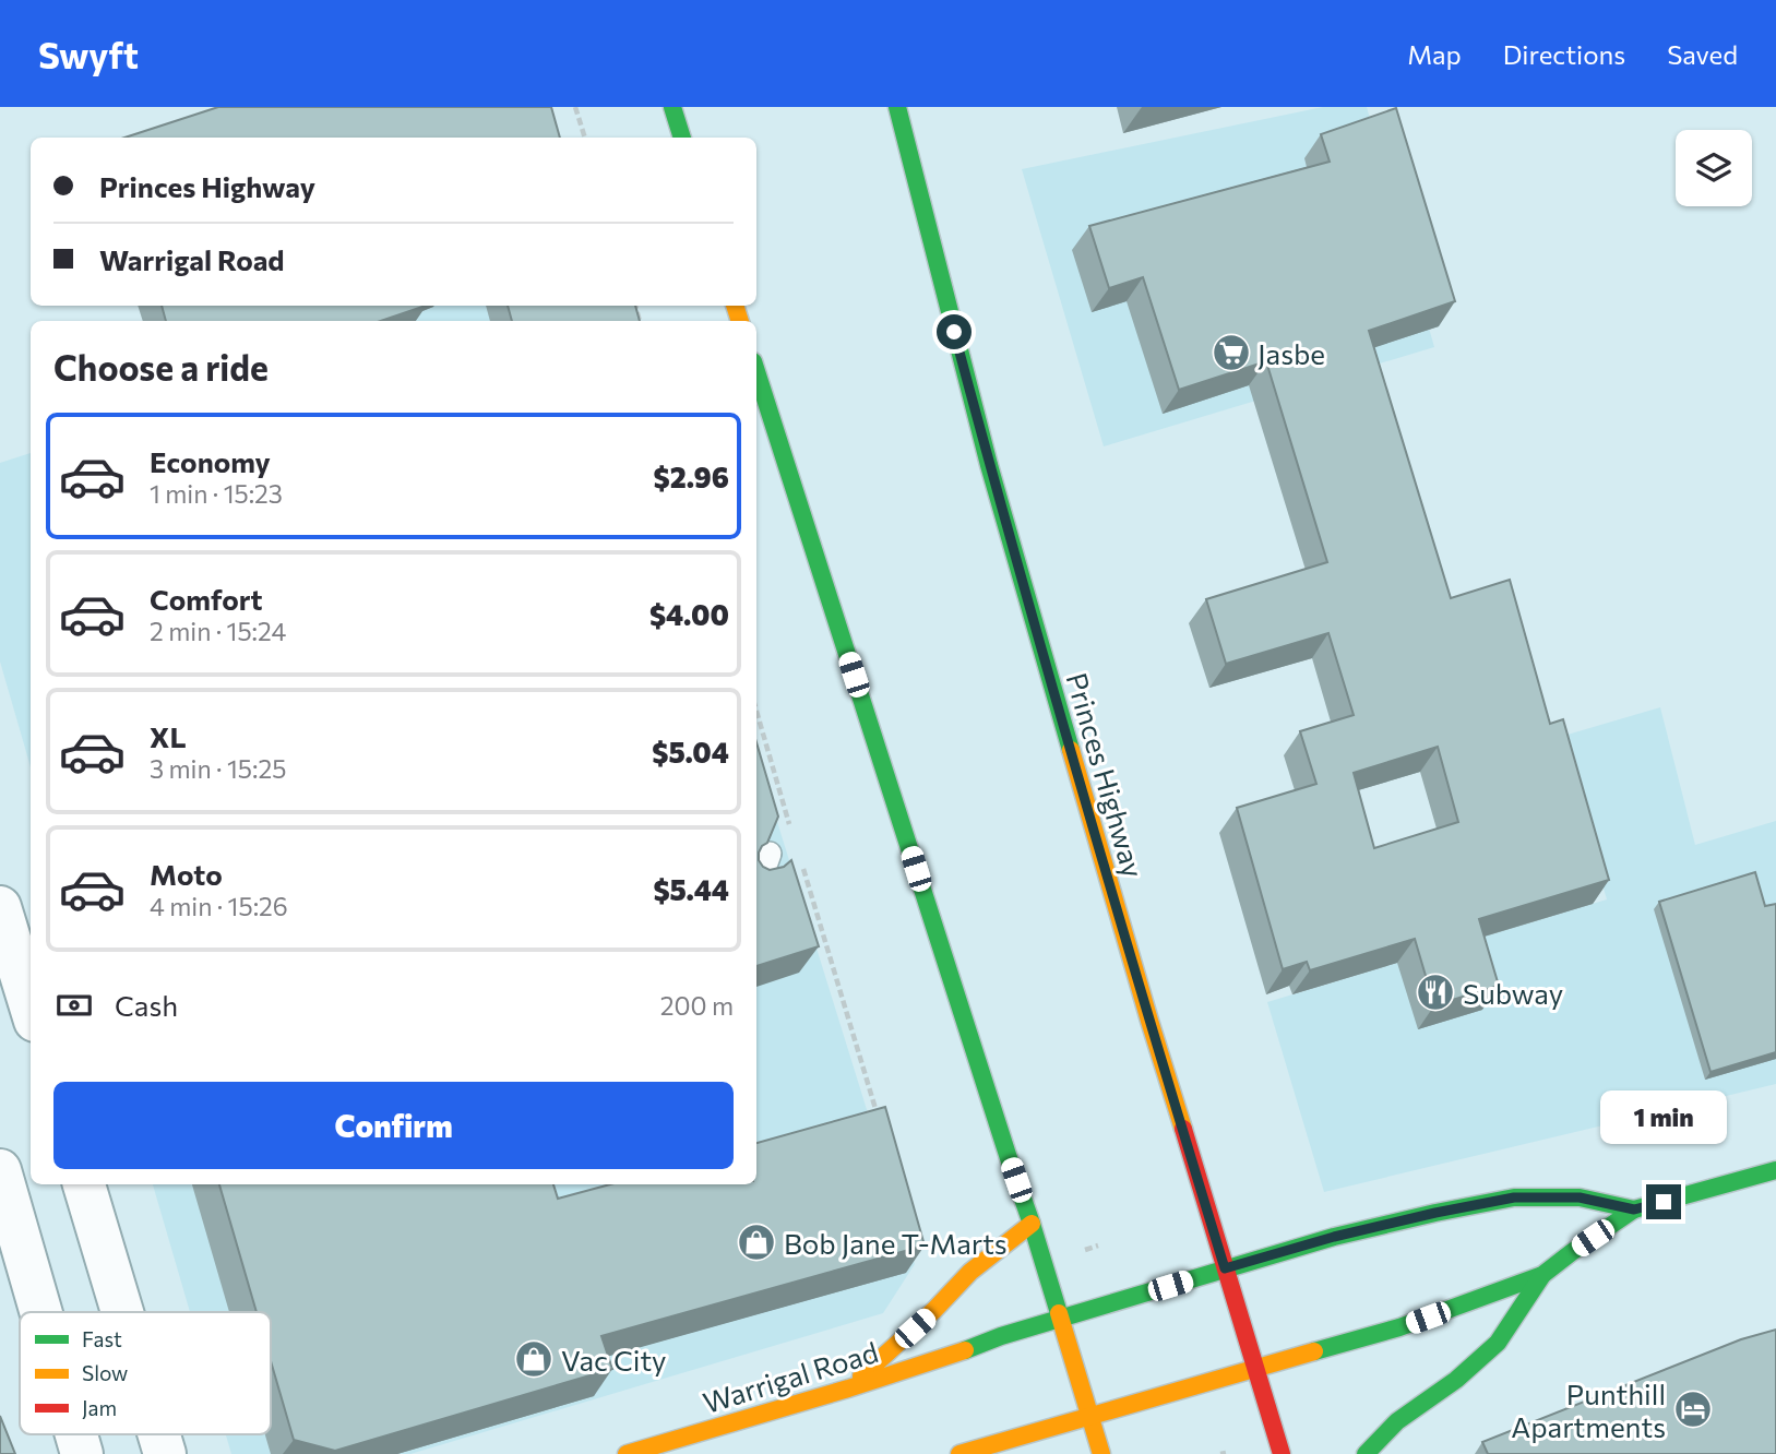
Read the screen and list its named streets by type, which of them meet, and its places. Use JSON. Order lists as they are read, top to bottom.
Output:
{
  "streets": {
    "highway": ["Princes Highway", "Warrigal Road"]
  },
  "crossings": [
    ["Princes Highway", "Warrigal Road"]
  ],
  "places": {
    "supermarket": ["Jasbe"],
    "restaurant": ["Subway"],
    "shop": ["Bob Jane T-Marts", "Vac City"],
    "hotel": ["Punthill Apartments"]
  },
  "legend": ["Fast", "Slow", "Jam"],
  "page": {
    "header": "Swyft",
    "nav": ["Map", "Directions", "Saved"],
    "banner": ["Princes Highway", "Warrigal Road"],
    "heading": "Choose a ride",
    "list": [
      {
        "name": "Economy",
        "note": "1 min · 15:23",
        "value": "$2.96"
      },
      {
        "name": "Comfort",
        "note": "2 min · 15:24",
        "value": "$4.00"
      },
      {
        "name": "XL",
        "note": "3 min · 15:25",
        "value": "$5.04"
      },
      {
        "name": "Moto",
        "note": "4 min · 15:26",
        "value": "$5.44"
      }
    ],
    "pay": ["Cash", "200 m"],
    "buttons": "Confirm",
    "bubble": "1 min"
  }
}
